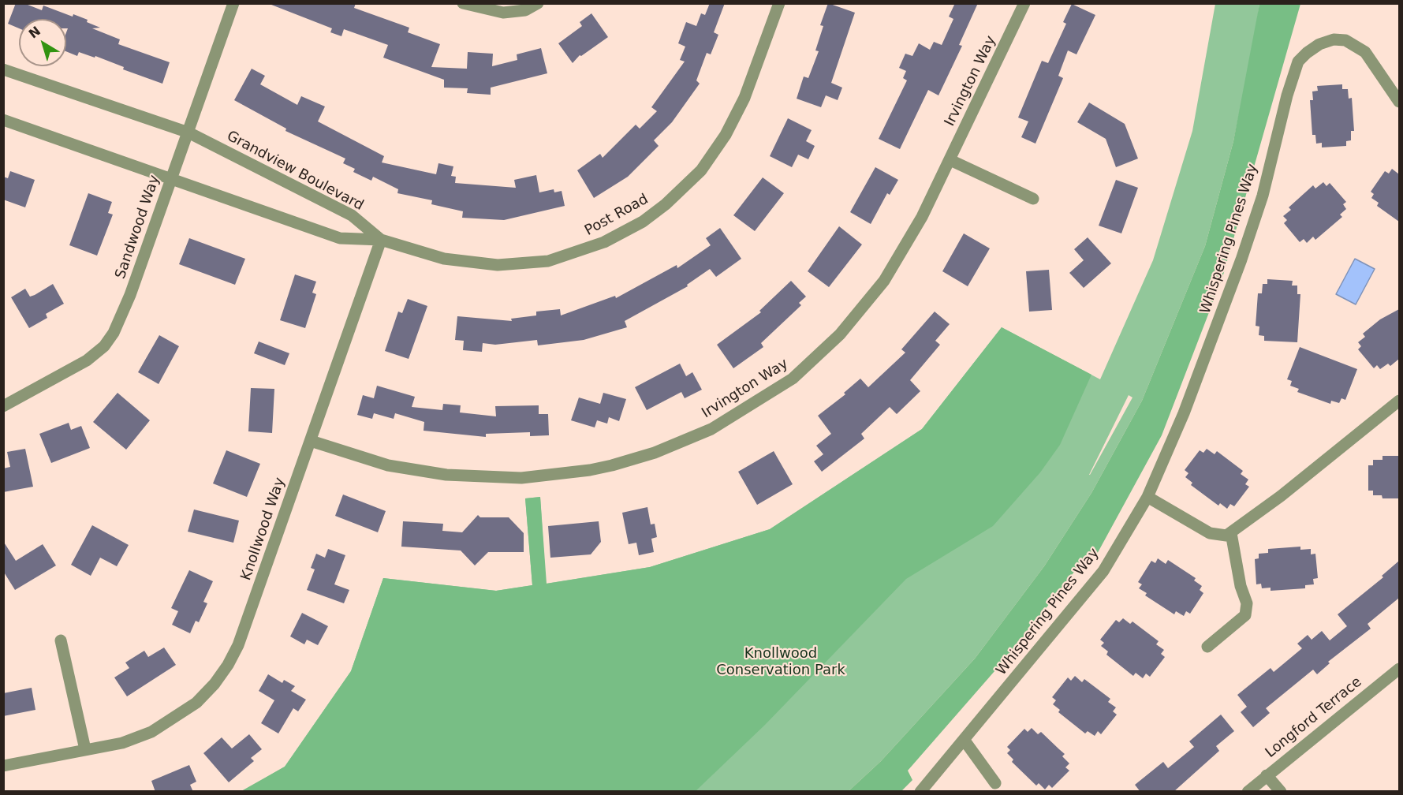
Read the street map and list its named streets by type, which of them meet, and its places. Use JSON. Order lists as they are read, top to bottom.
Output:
{
  "streets": {
    "street": [
      "Irvington Way",
      "Grandview Boulevard",
      "Post Road",
      "Sandwood Way",
      "Whispering Pines Way",
      "Knollwood Way",
      "Longford Terrace"
    ]
  },
  "crossings": [
    ["Irvington Way", "Knollwood Way"],
    ["Grandview Boulevard", "Post Road"],
    ["Grandview Boulevard", "Sandwood Way"],
    ["Grandview Boulevard", "Knollwood Way"],
    ["Post Road", "Knollwood Way"]
  ],
  "parks": ["Knollwood Conservation Park"],
  "north": "top left"
}
